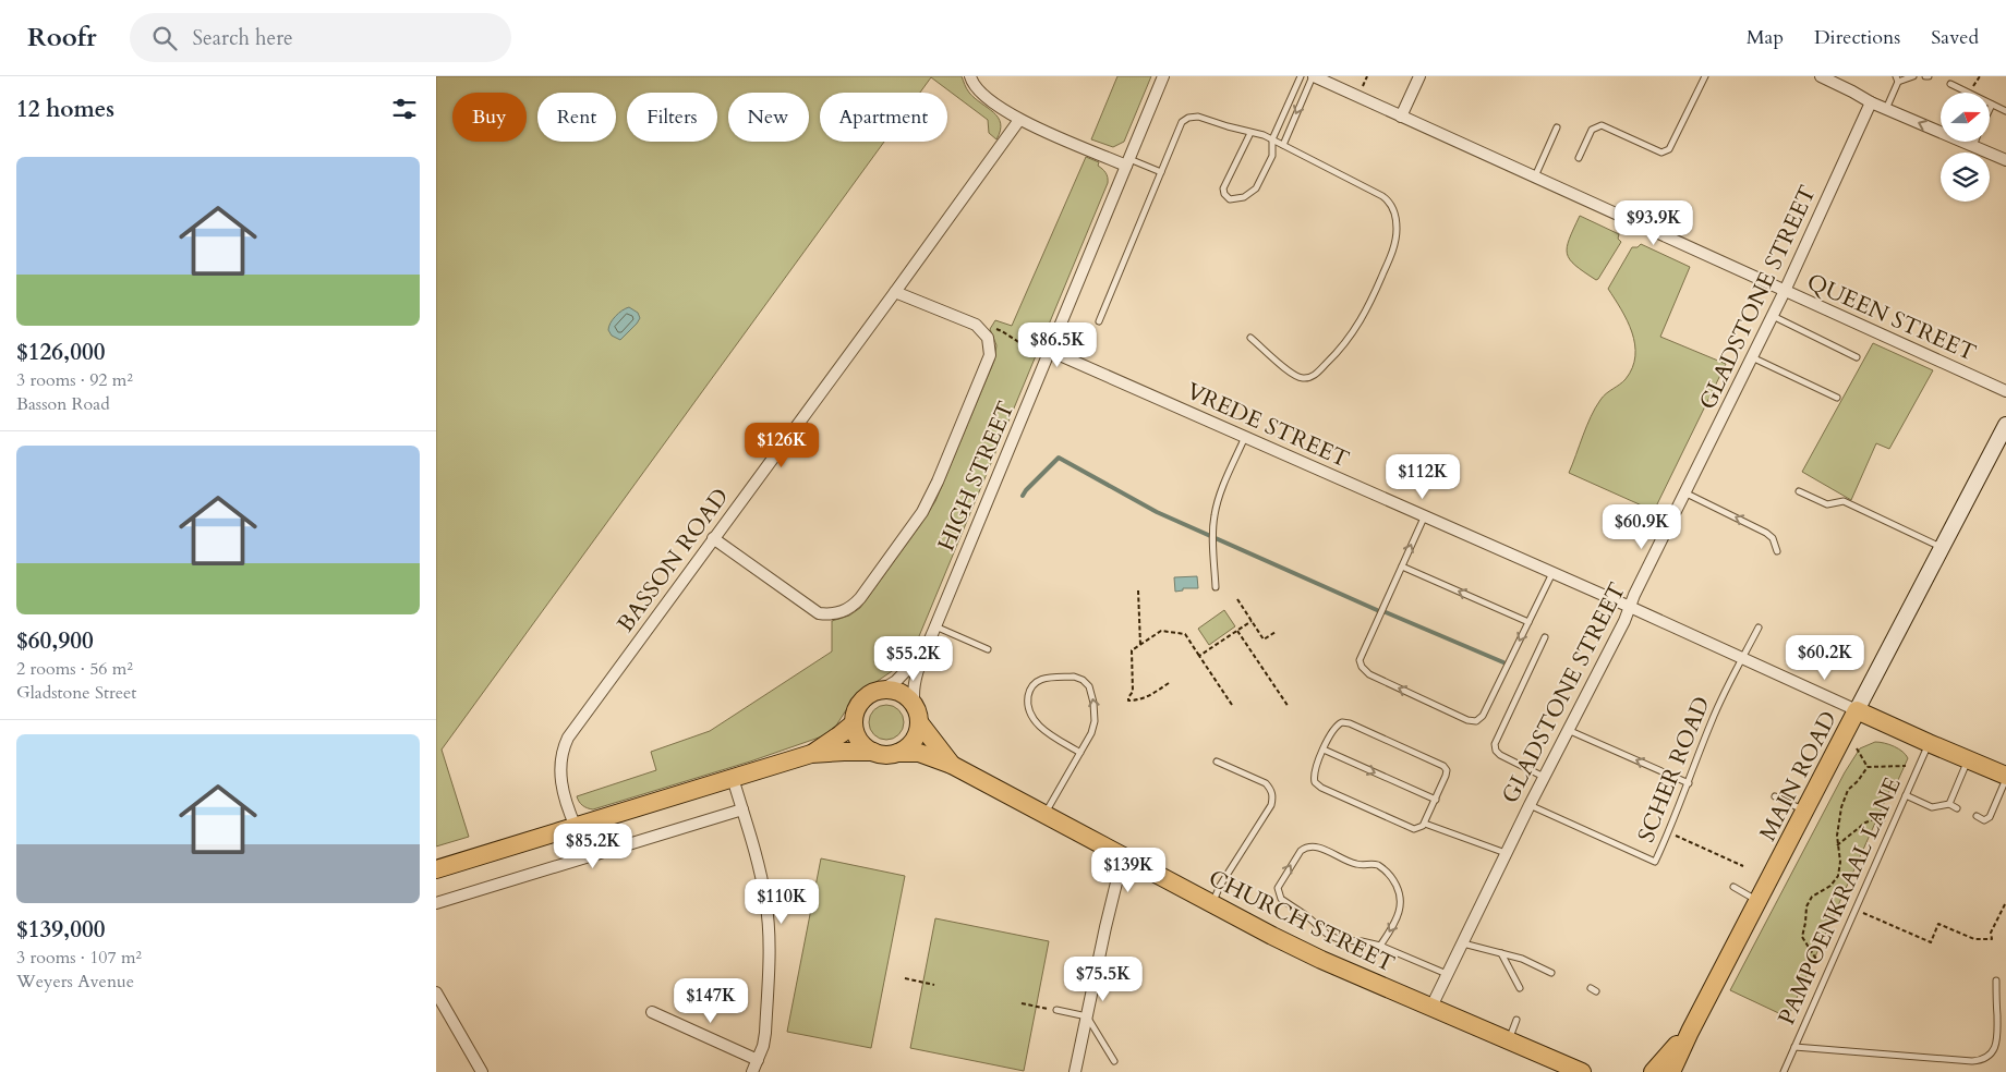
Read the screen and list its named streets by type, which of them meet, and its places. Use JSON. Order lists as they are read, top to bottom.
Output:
{
  "streets": {
    "main road": ["MAIN ROAD", "CHURCH STREET"],
    "street": [
      "GLADSTONE STREET",
      "QUEEN STREET",
      "VREDE STREET",
      "HIGH STREET",
      "BASSON ROAD"
    ],
    "lane": ["SCHER ROAD", "PAMPOENKRAAL LANE"]
  },
  "crossings": [
    ["GLADSTONE STREET", "QUEEN STREET"],
    ["GLADSTONE STREET", "VREDE STREET"],
    ["GLADSTONE STREET", "SCHER ROAD"],
    ["GLADSTONE STREET", "CHURCH STREET"],
    ["VREDE STREET", "HIGH STREET"],
    ["VREDE STREET", "SCHER ROAD"],
    ["VREDE STREET", "MAIN ROAD"],
    ["HIGH STREET", "CHURCH STREET"]
  ],
  "north": "right",
  "page": {
    "header": "Roofr",
    "search": "Search here",
    "nav": ["Map", "Directions", "Saved"],
    "heading": "12 homes",
    "chip": [
      "Buy",
      "Rent",
      "Filters",
      "New",
      "Apartment"
    ],
    "list": [
      {
        "name": "$126,000",
        "note": "3 rooms · 92 m² · Basson Road"
      },
      {
        "name": "$60,900",
        "note": "2 rooms · 56 m² · Gladstone Street"
      },
      {
        "name": "$139,000",
        "note": "3 rooms · 107 m² · Weyers Avenue"
      }
    ],
    "price": [
      "$93.9K",
      "$86.5K",
      "$126K",
      "$112K",
      "$60.9K",
      "$60.2K",
      "$55.2K",
      "$85.2K",
      "$139K",
      "$110K",
      "$75.5K",
      "$147K"
    ]
  }
}
